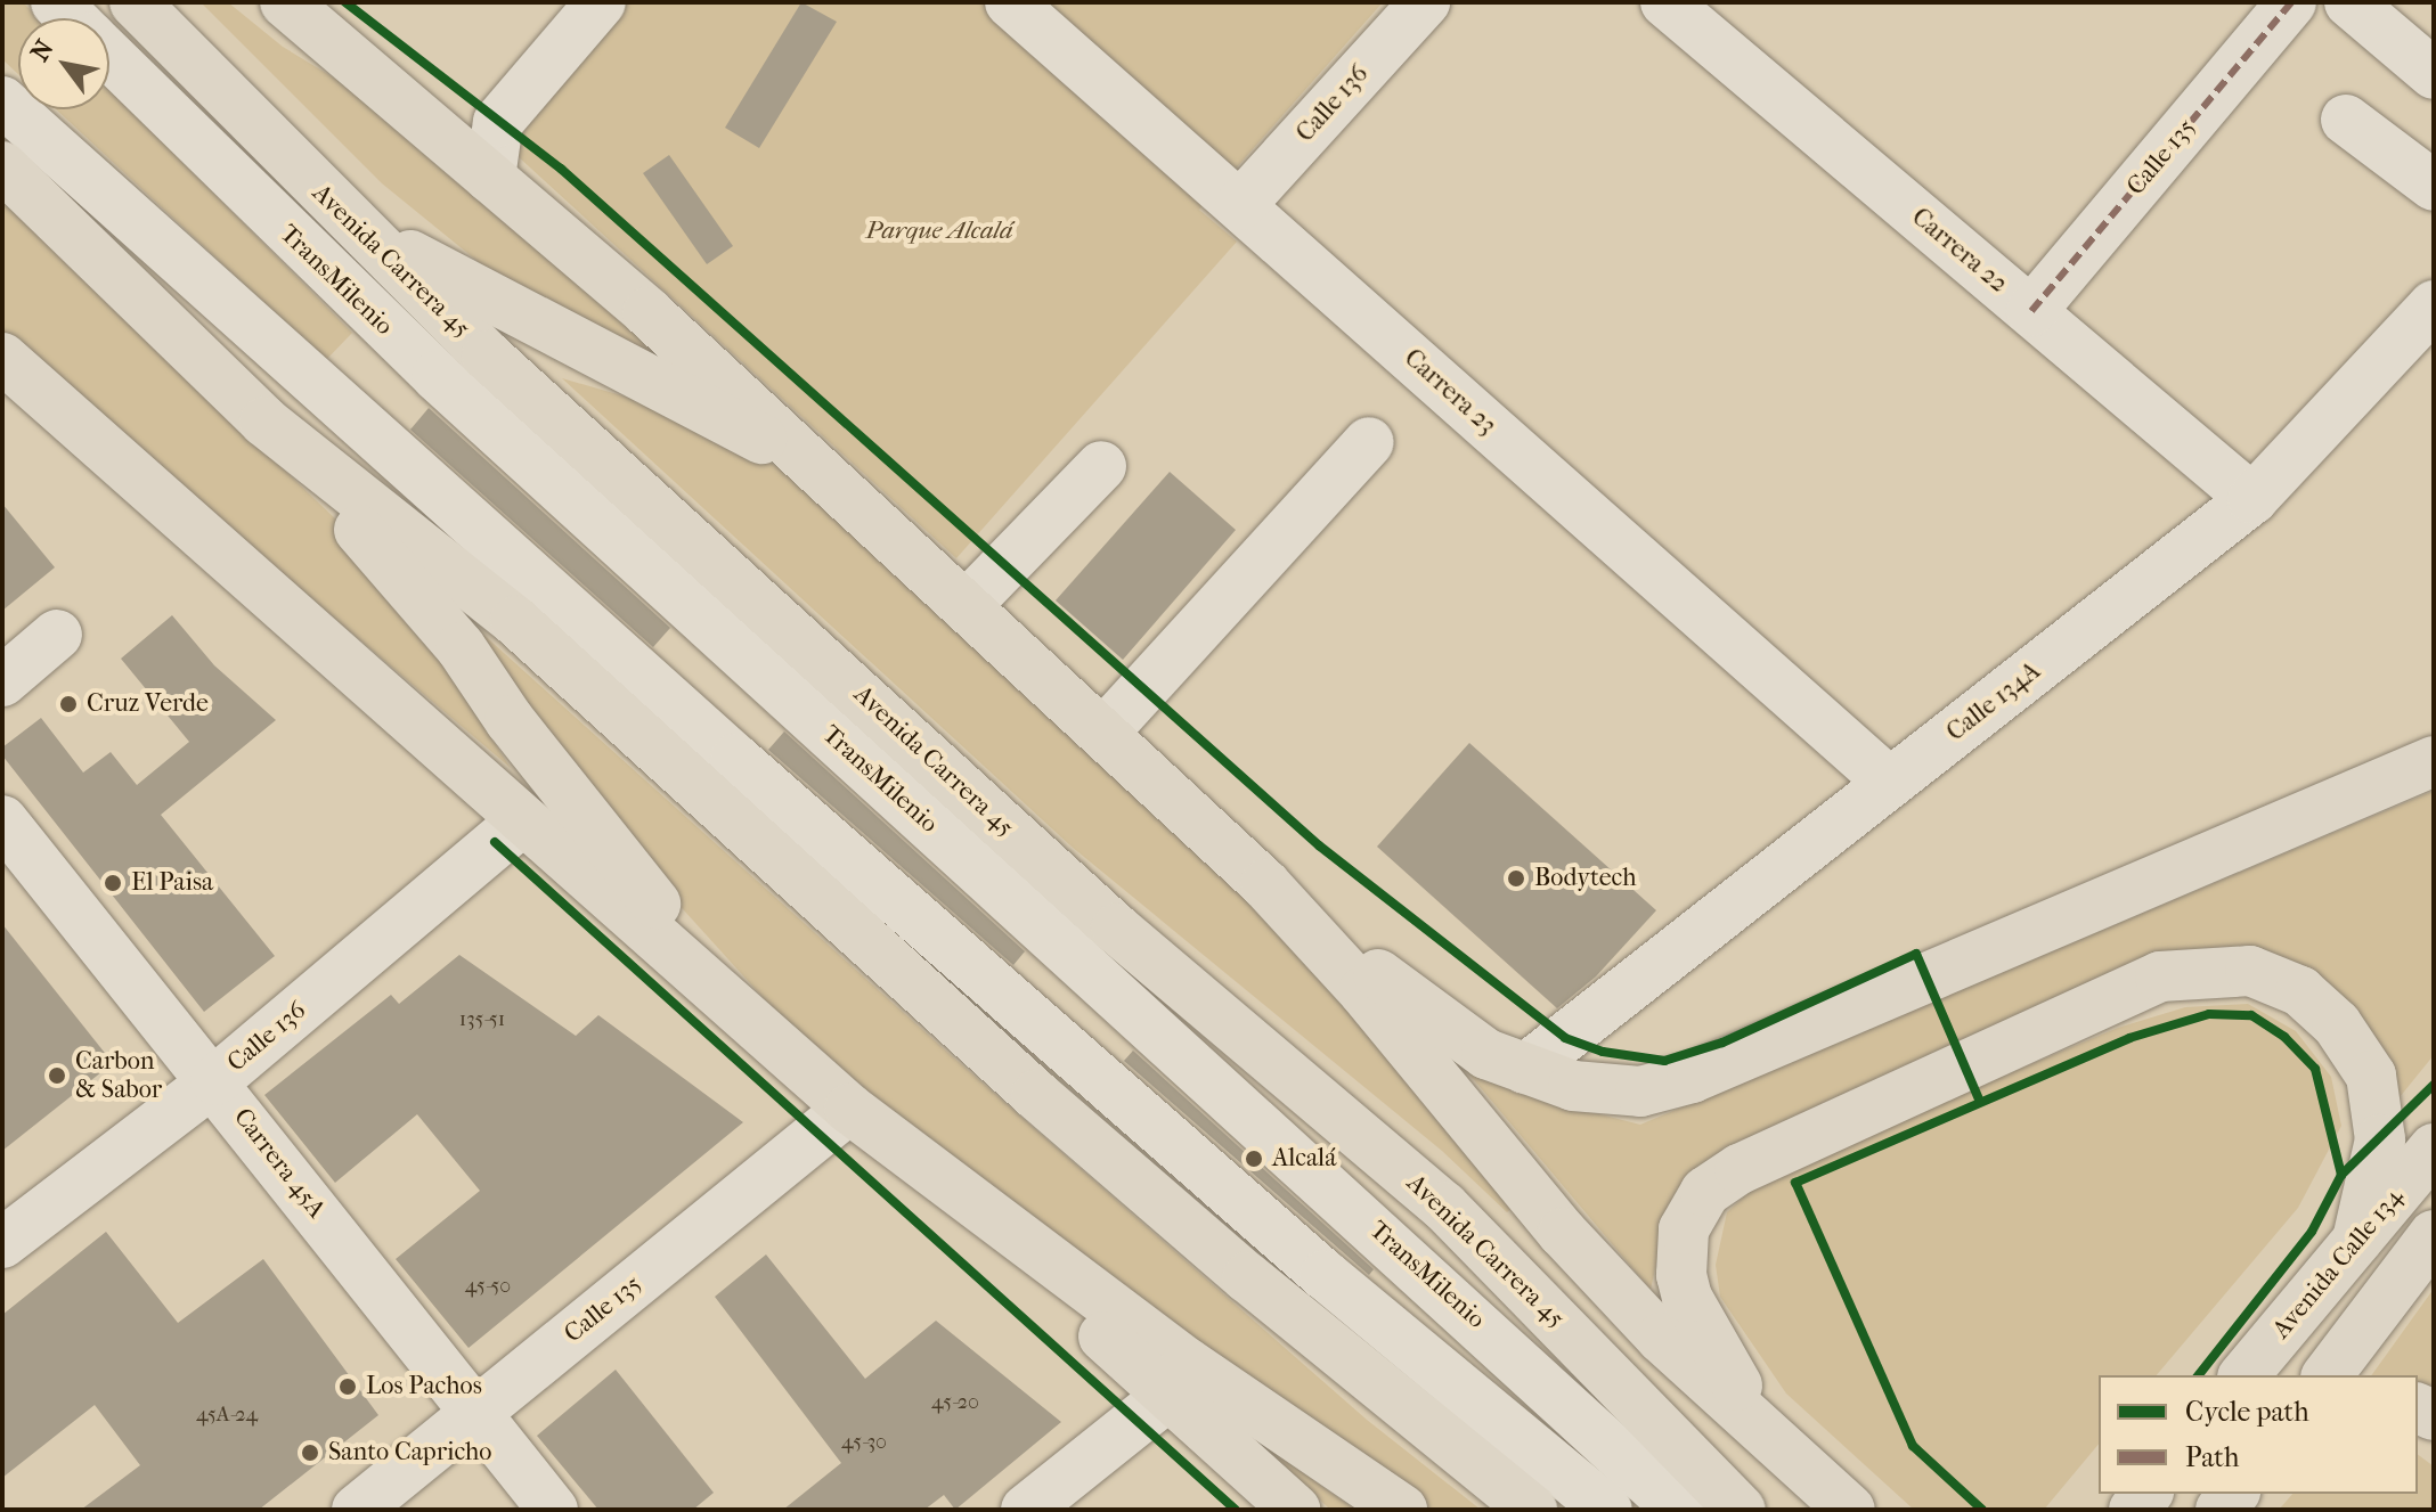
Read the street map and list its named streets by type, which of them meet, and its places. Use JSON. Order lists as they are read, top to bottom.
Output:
{
  "streets": {
    "main road": ["Avenida Carrera 45", "Avenida Calle 134"],
    "street": [
      "Calle 136",
      "Calle 135",
      "Carrera 22",
      "TransMilenio",
      "Carrera 23",
      "Calle 134A",
      "Carrera 45A"
    ]
  },
  "crossings": [
    ["Calle 136", "Carrera 23"],
    ["Calle 136", "Carrera 45A"],
    ["Calle 135", "Carrera 22"],
    ["Calle 135", "Carrera 45A"],
    ["Carrera 22", "Calle 134A"],
    ["Carrera 23", "Calle 134A"]
  ],
  "parks": ["Parque Alcalá"],
  "places": [
    "Cruz Verde",
    "Bodytech",
    "El Paisa",
    "Carbon & Sabor",
    "Alcalá",
    "Los Pachos",
    "Santo Capricho"
  ],
  "house_numbers": [
    "135-51",
    "45-50",
    "45-20",
    "45A-24",
    "45-30"
  ],
  "legend": ["Cycle path", "Path"],
  "north": "top left"
}
